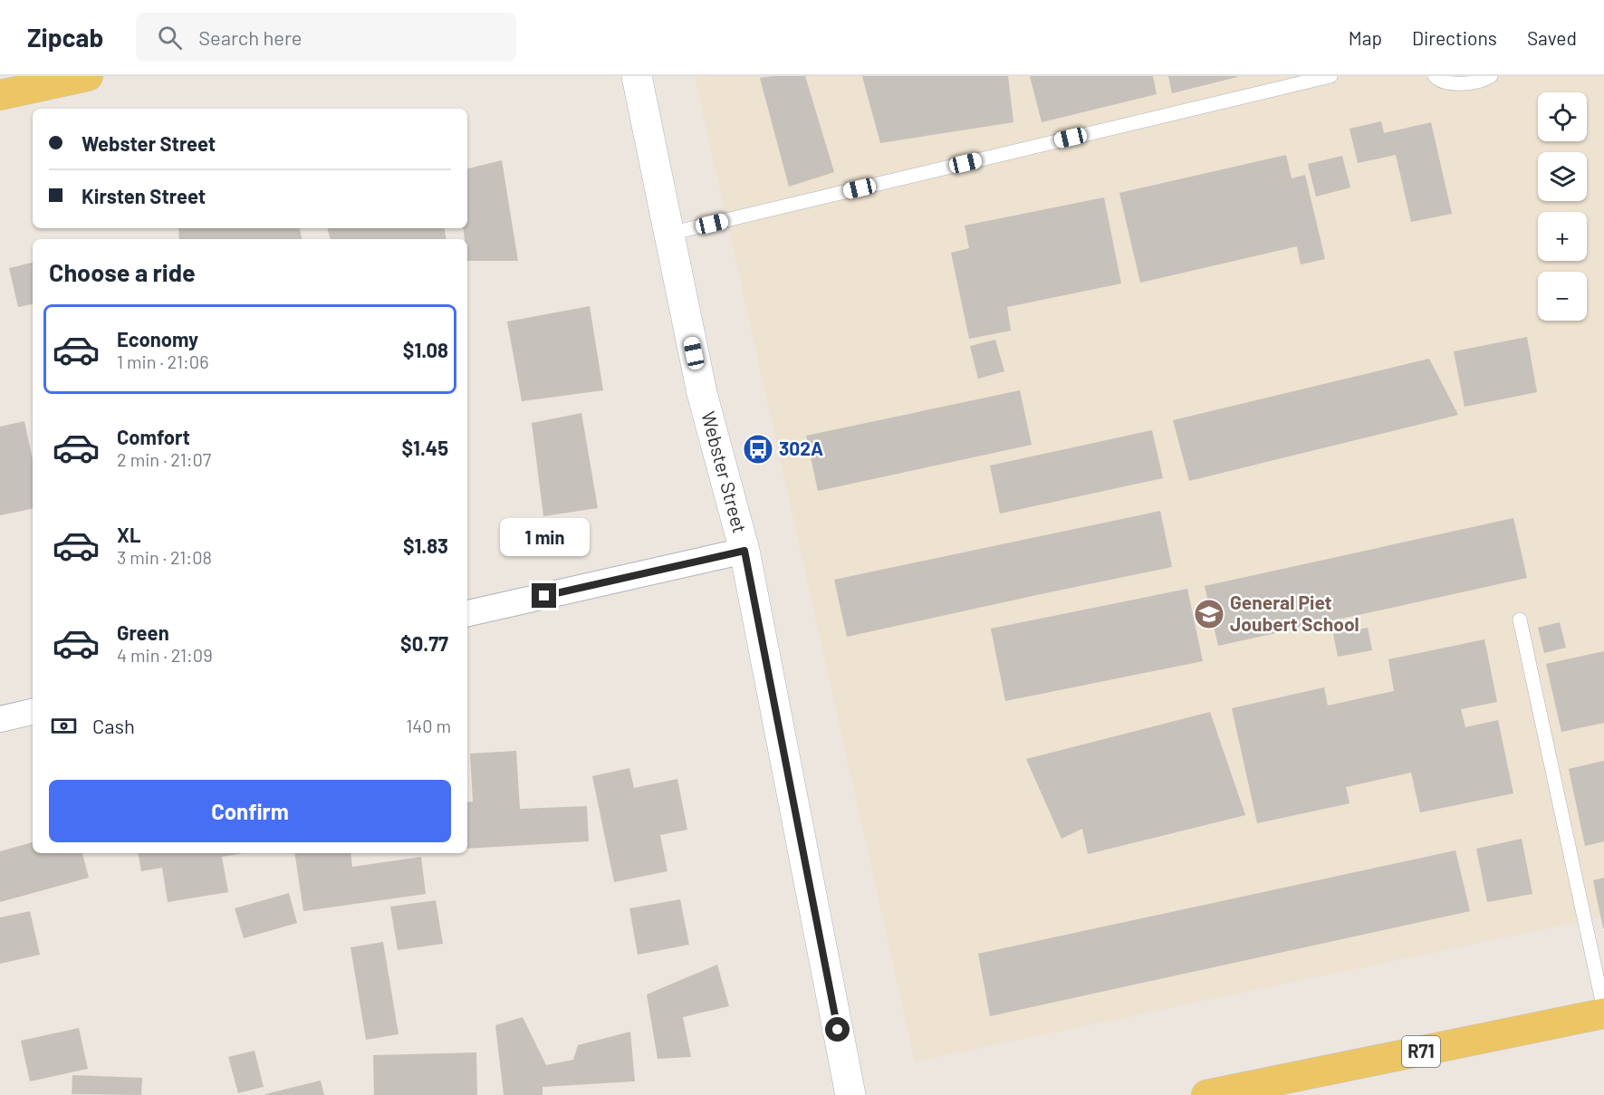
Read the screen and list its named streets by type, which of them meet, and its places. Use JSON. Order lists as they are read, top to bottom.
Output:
{
  "streets": {
    "main road": ["R71"],
    "street": ["Webster Street"]
  },
  "places": {
    "bus stop": ["302A"],
    "school or university": ["General Piet Joubert School"]
  },
  "page": {
    "header": "Zipcab",
    "search": "Search here",
    "nav": ["Map", "Directions", "Saved"],
    "map_buttons": ["+", "−"],
    "banner": ["Webster Street", "Kirsten Street"],
    "heading": "Choose a ride",
    "list": [
      {
        "name": "Economy",
        "note": "1 min · 21:06",
        "value": "$1.08"
      },
      {
        "name": "Comfort",
        "note": "2 min · 21:07",
        "value": "$1.45"
      },
      {
        "name": "XL",
        "note": "3 min · 21:08",
        "value": "$1.83"
      },
      {
        "name": "Green",
        "note": "4 min · 21:09",
        "value": "$0.77"
      }
    ],
    "bubble": "1 min",
    "pay": ["Cash", "140 m"],
    "buttons": "Confirm"
  }
}
